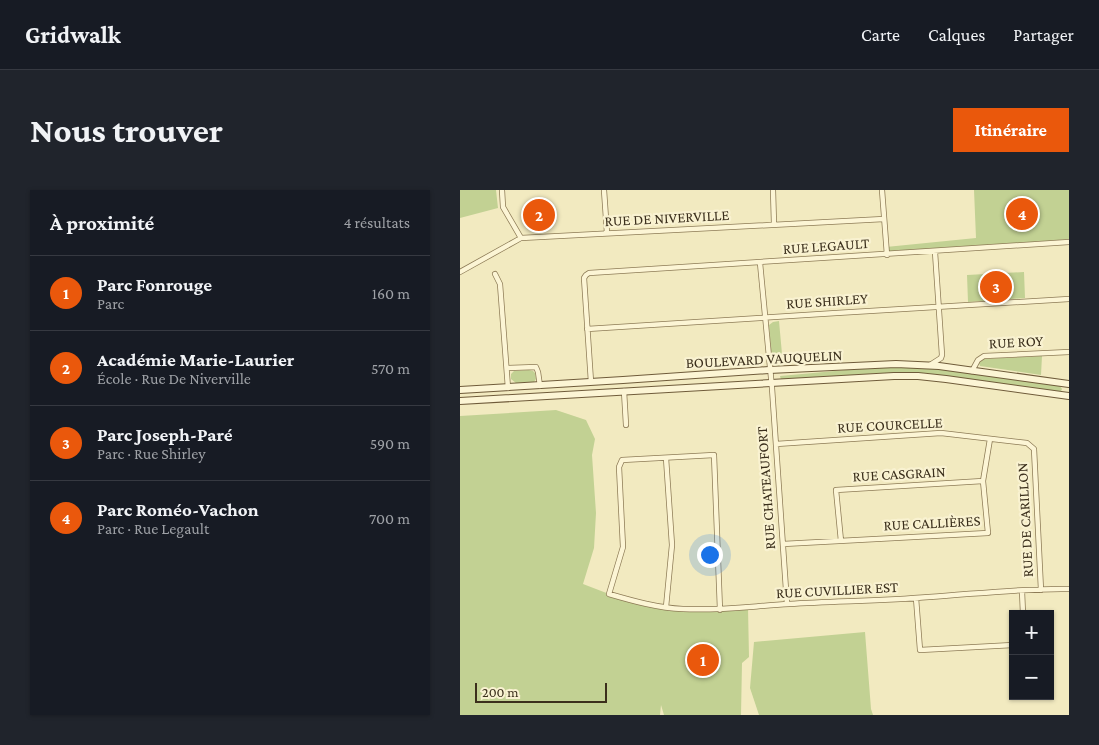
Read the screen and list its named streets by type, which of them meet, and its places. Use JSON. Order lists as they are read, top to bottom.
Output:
{
  "streets": {
    "street": [
      "RUE DE NIVERVILLE",
      "RUE LEGAULT",
      "RUE SHIRLEY",
      "RUE ROY",
      "BOULEVARD VAUQUELIN",
      "RUE COURCELLE",
      "RUE CASGRAIN",
      "RUE CHATEAUFORT",
      "RUE DE CARILLON",
      "RUE CALLIÈRES",
      "RUE CUVILLIER EST"
    ]
  },
  "crossings": [
    ["RUE LEGAULT", "RUE SHIRLEY"],
    ["RUE LEGAULT", "RUE CHATEAUFORT"],
    ["RUE SHIRLEY", "RUE CHATEAUFORT"],
    ["RUE ROY", "BOULEVARD VAUQUELIN"],
    ["BOULEVARD VAUQUELIN", "RUE CHATEAUFORT"],
    ["RUE COURCELLE", "RUE CHATEAUFORT"],
    ["RUE COURCELLE", "RUE DE CARILLON"],
    ["RUE COURCELLE", "RUE CALLIÈRES"],
    ["RUE CASGRAIN", "RUE CALLIÈRES"],
    ["RUE CHATEAUFORT", "RUE CALLIÈRES"],
    ["RUE CHATEAUFORT", "RUE CUVILLIER EST"],
    ["RUE DE CARILLON", "RUE CUVILLIER EST"]
  ],
  "scale_bar": "200 m",
  "page": {
    "header": "Gridwalk",
    "nav": ["Carte", "Calques", "Partager"],
    "buttons": "Itinéraire",
    "title": "Nous trouver",
    "heading": ["À proximité", "4 résultats"],
    "pins": [
      "4",
      "2",
      "3",
      "1"
    ],
    "list": [
      {
        "mark": "1",
        "name": "Parc Fonrouge",
        "note": "Parc",
        "value": "160 m"
      },
      {
        "mark": "2",
        "name": "Académie Marie-Laurier",
        "note": "École · Rue De Niverville",
        "value": "570 m"
      },
      {
        "mark": "3",
        "name": "Parc Joseph-Paré",
        "note": "Parc · Rue Shirley",
        "value": "590 m"
      },
      {
        "mark": "4",
        "name": "Parc Roméo-Vachon",
        "note": "Parc · Rue Legault",
        "value": "700 m"
      }
    ],
    "map_buttons": ["+", "−"],
    "scale": "200 m"
  }
}
